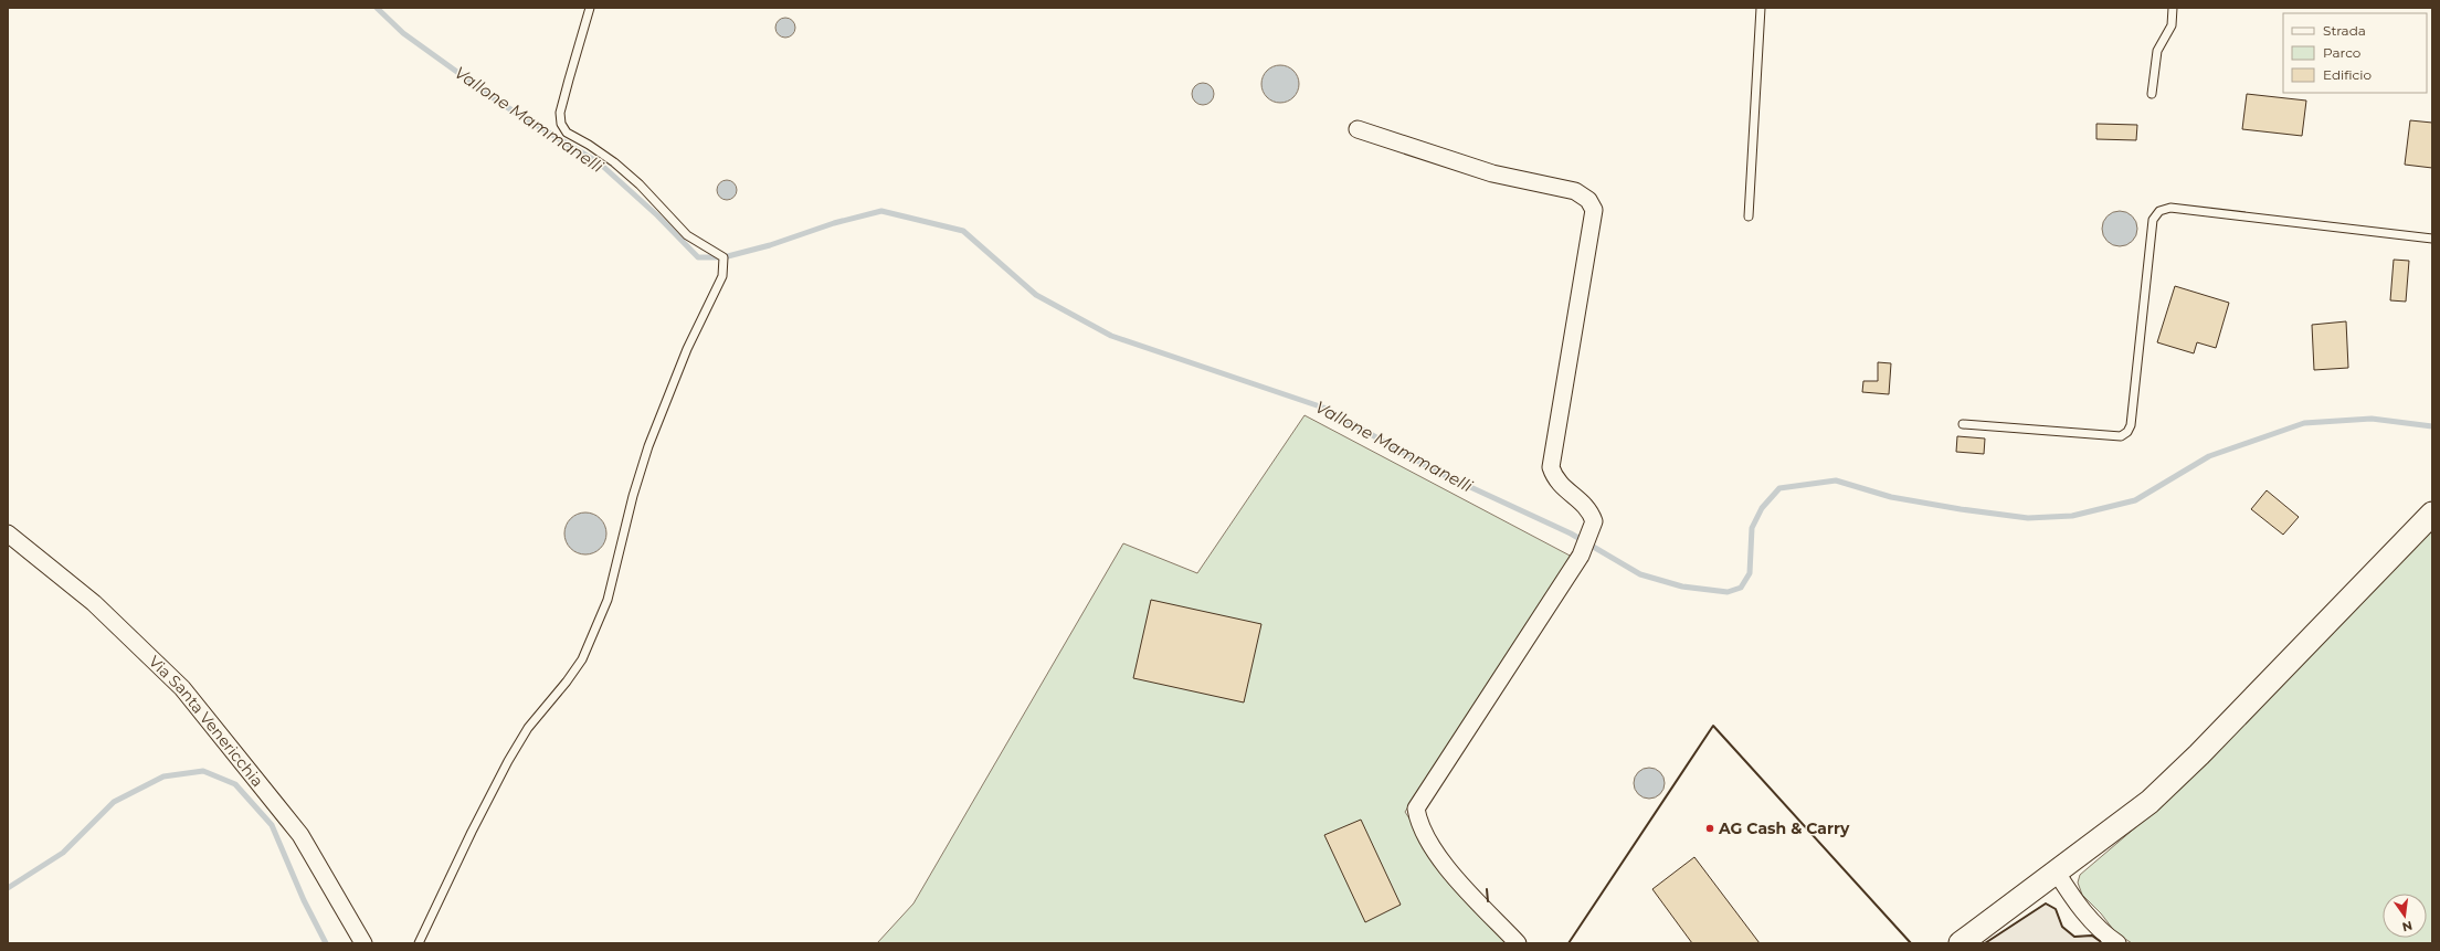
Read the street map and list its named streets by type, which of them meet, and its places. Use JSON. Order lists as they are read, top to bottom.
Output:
{
  "streets": {
    "street": ["Via Santa Venericchia"]
  },
  "water": ["Vallone Mammanelli"],
  "places": ["AG Cash & Carry"],
  "legend": ["Strada", "Parco", "Edificio"],
  "north": "bottom"
}
